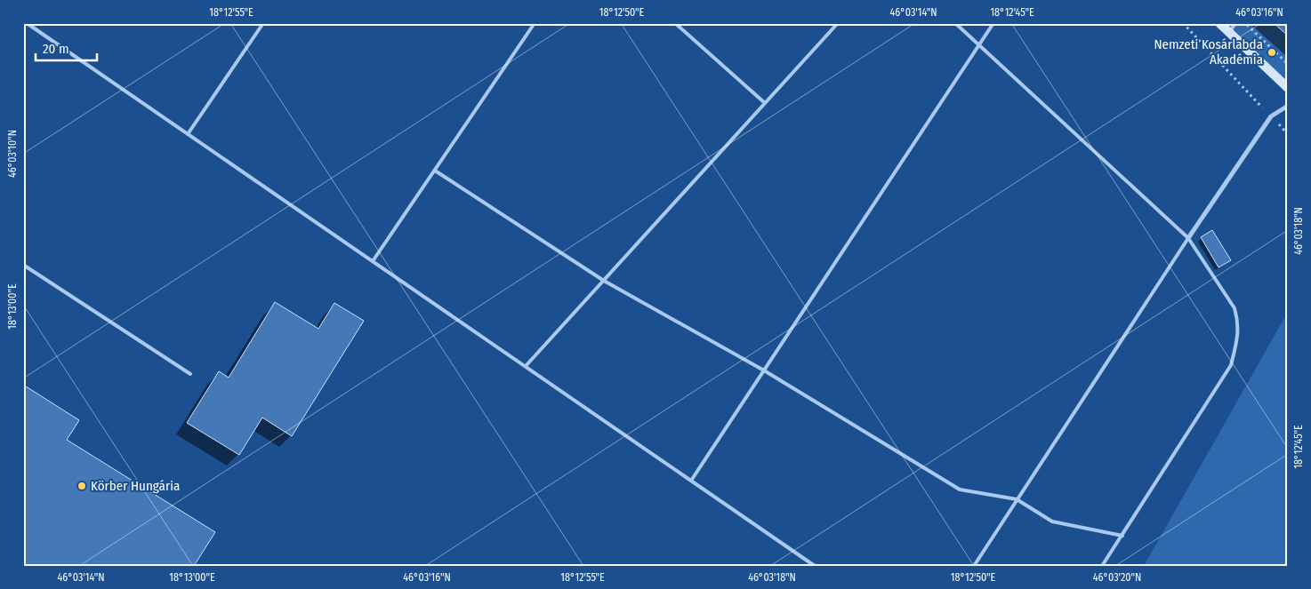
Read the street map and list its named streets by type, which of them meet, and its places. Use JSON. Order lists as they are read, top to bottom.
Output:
{
  "places": ["Nemzeti Kosárlabda Akadémia", "Körber Hungária"],
  "scale_bar": "20 m",
  "coordinates": [
    "18°12'55\"E",
    "18°12'50\"E",
    "46°03'14\"N",
    "18°12'45\"E",
    "46°03'16\"N",
    "46°03'10\"N",
    "46°03'18\"N",
    "18°13'00\"E",
    "46°03'20\"N"
  ]
}
